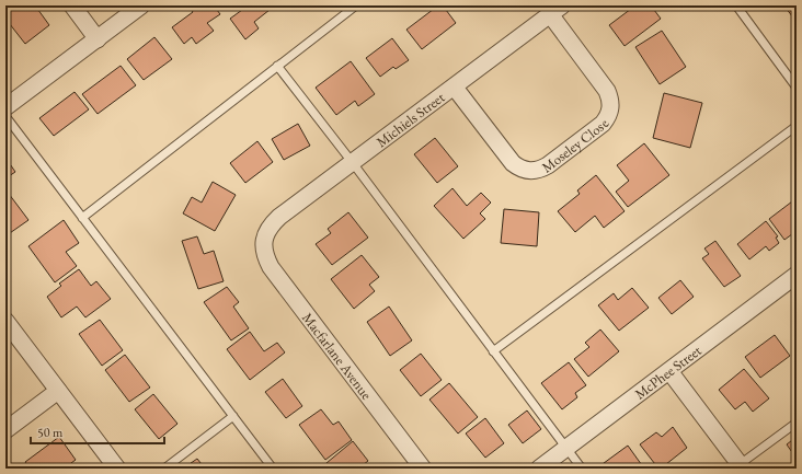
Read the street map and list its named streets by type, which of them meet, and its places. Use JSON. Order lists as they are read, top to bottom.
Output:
{
  "streets": {
    "street": [
      "Michiels Street",
      "Moseley Close",
      "Macfarlane Avenue",
      "McPhee Street"
    ]
  },
  "crossings": [
    ["Michiels Street", "Moseley Close"],
    ["Michiels Street", "Macfarlane Avenue"]
  ],
  "scale_bar": "50 m"
}
